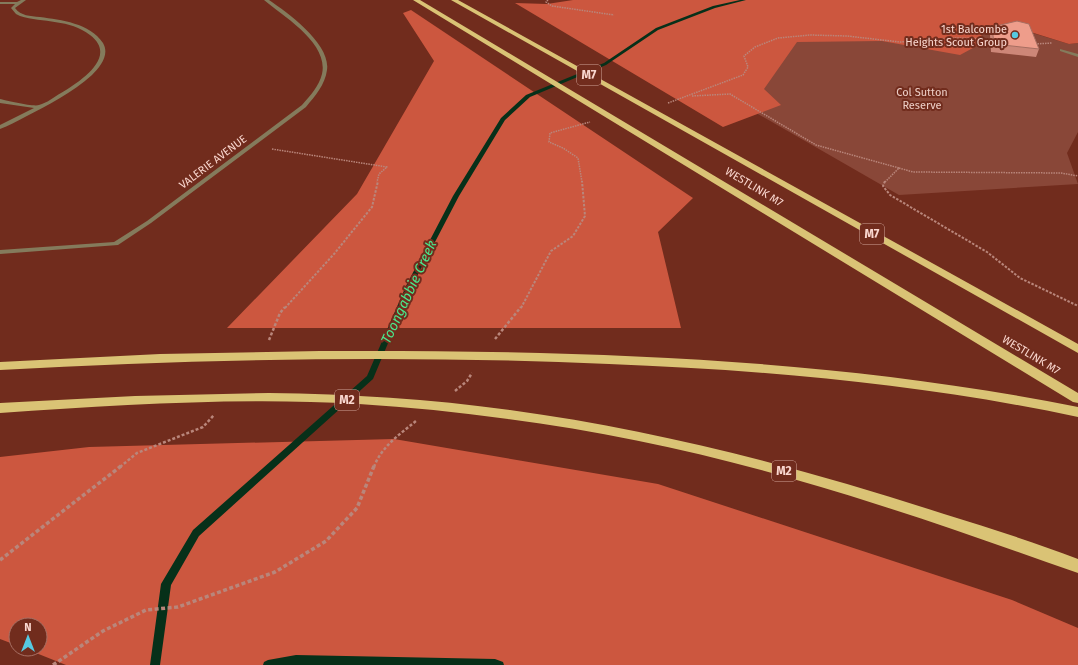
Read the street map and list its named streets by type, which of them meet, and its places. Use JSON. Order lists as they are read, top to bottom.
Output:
{
  "streets": {
    "highway": ["M7", "WESTLINK M7", "M2"],
    "street": ["VALERIE AVENUE"]
  },
  "water": ["Toongabbie Creek"],
  "parks": ["Col Sutton Reserve"],
  "places": ["1st Balcombe Heights Scout Group"],
  "north": "top"
}
